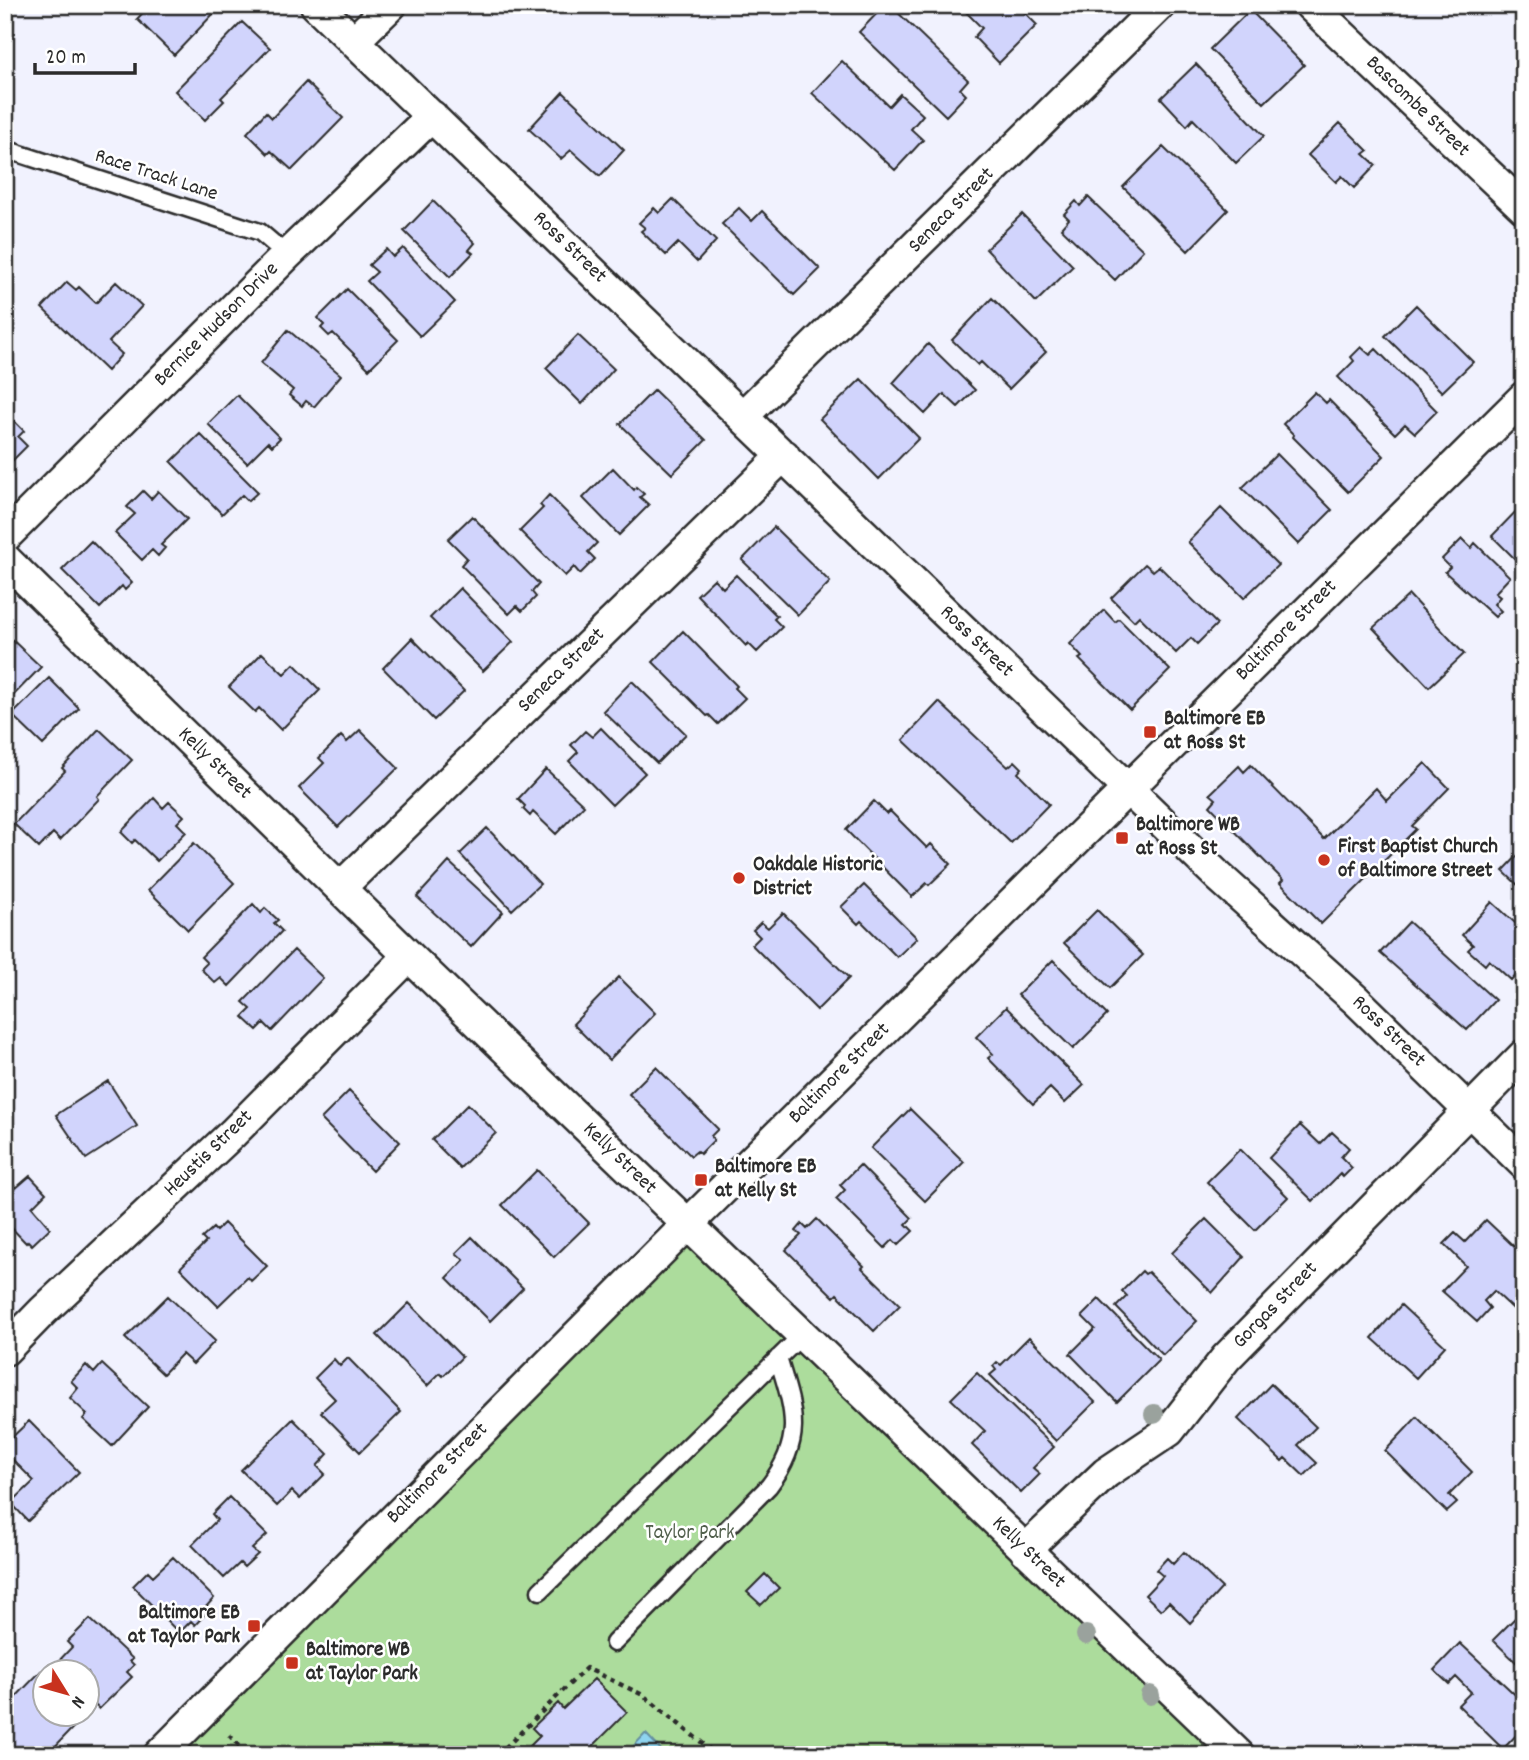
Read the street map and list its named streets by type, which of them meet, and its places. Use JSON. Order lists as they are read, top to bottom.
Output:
{
  "streets": {
    "street": [
      "Bascombe Street",
      "Seneca Street",
      "Ross Street",
      "Bernice Hudson Drive",
      "Baltimore Street",
      "Kelly Street",
      "Heustis Street",
      "Gorgas Street"
    ],
    "lane": ["Race Track Lane"]
  },
  "crossings": [
    ["Race Track Lane", "Bernice Hudson Drive"],
    ["Seneca Street", "Ross Street"],
    ["Seneca Street", "Kelly Street"],
    ["Ross Street", "Bernice Hudson Drive"],
    ["Ross Street", "Baltimore Street"],
    ["Ross Street", "Gorgas Street"],
    ["Baltimore Street", "Kelly Street"],
    ["Kelly Street", "Heustis Street"],
    ["Kelly Street", "Gorgas Street"]
  ],
  "parks": ["Taylor Park"],
  "places": {
    "transit": [
      "Baltimore EB at Ross St",
      "Baltimore WB at Ross St",
      "Baltimore EB at Kelly St",
      "Baltimore EB at Taylor Park",
      "Baltimore WB at Taylor Park"
    ],
    "other": ["First Baptist Church of Baltimore Street", "Oakdale Historic District"]
  },
  "scale_bar": "20 m",
  "north": "bottom right"
}
